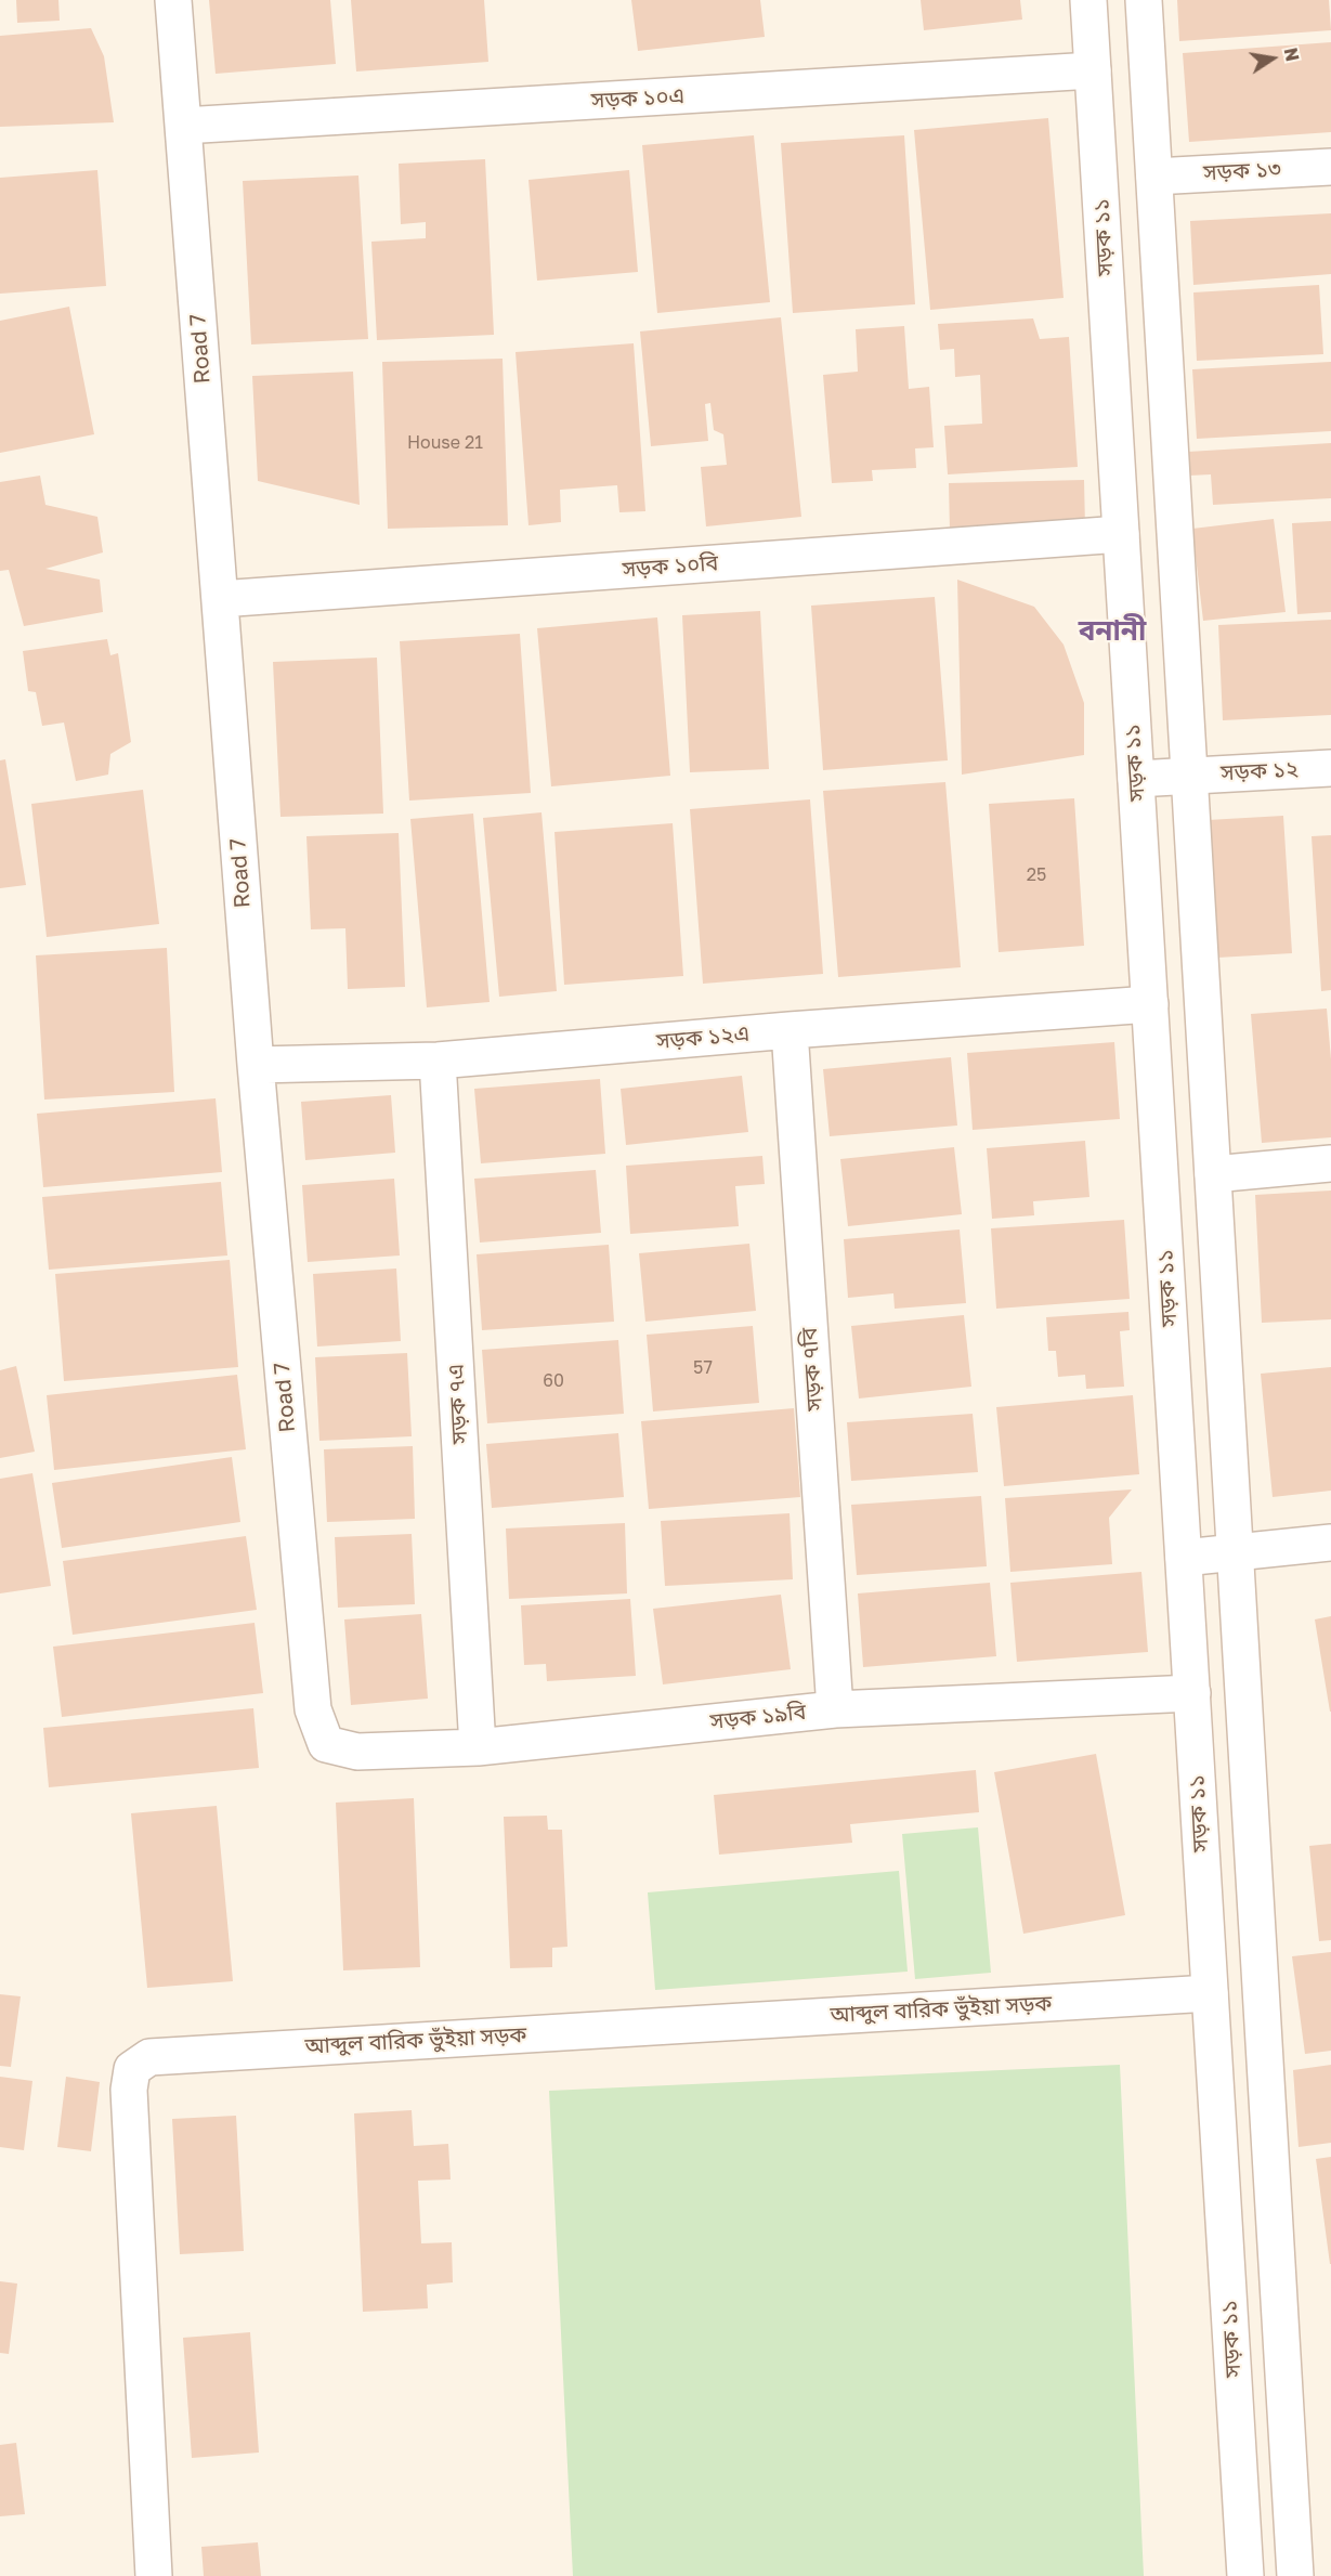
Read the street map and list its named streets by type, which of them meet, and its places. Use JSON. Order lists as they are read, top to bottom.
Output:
{
  "streets": {
    "street": [
      "সড়ক ১০এ",
      "সড়ক ১৩",
      "সড়ক ১১",
      "Road 7",
      "সড়ক ১০বি",
      "সড়ক ১২",
      "সড়ক ১২এ",
      "সড়ক ৭বি",
      "সড়ক ৭এ",
      "সড়ক ১৯বি",
      "আব্দুল বারিক ভুঁইয়া সড়ক"
    ]
  },
  "crossings": [
    ["সড়ক ১০এ", "সড়ক ১১"],
    ["সড়ক ১০এ", "Road 7"],
    ["সড়ক ১১", "সড়ক ১০বি"],
    ["সড়ক ১১", "সড়ক ১২"],
    ["সড়ক ১১", "সড়ক ১২এ"],
    ["সড়ক ১১", "সড়ক ১৯বি"],
    ["সড়ক ১১", "আব্দুল বারিক ভুঁইয়া সড়ক"],
    ["Road 7", "সড়ক ১০বি"],
    ["Road 7", "সড়ক ১২এ"],
    ["Road 7", "সড়ক ১৯বি"],
    ["সড়ক ১২এ", "সড়ক ৭বি"],
    ["সড়ক ১২এ", "সড়ক ৭এ"],
    ["সড়ক ৭বি", "সড়ক ১৯বি"],
    ["সড়ক ৭এ", "সড়ক ১৯বি"]
  ],
  "districts": ["বনানী"],
  "house_numbers": [
    "House 21",
    "25",
    "57",
    "60"
  ],
  "north": "right"
}
